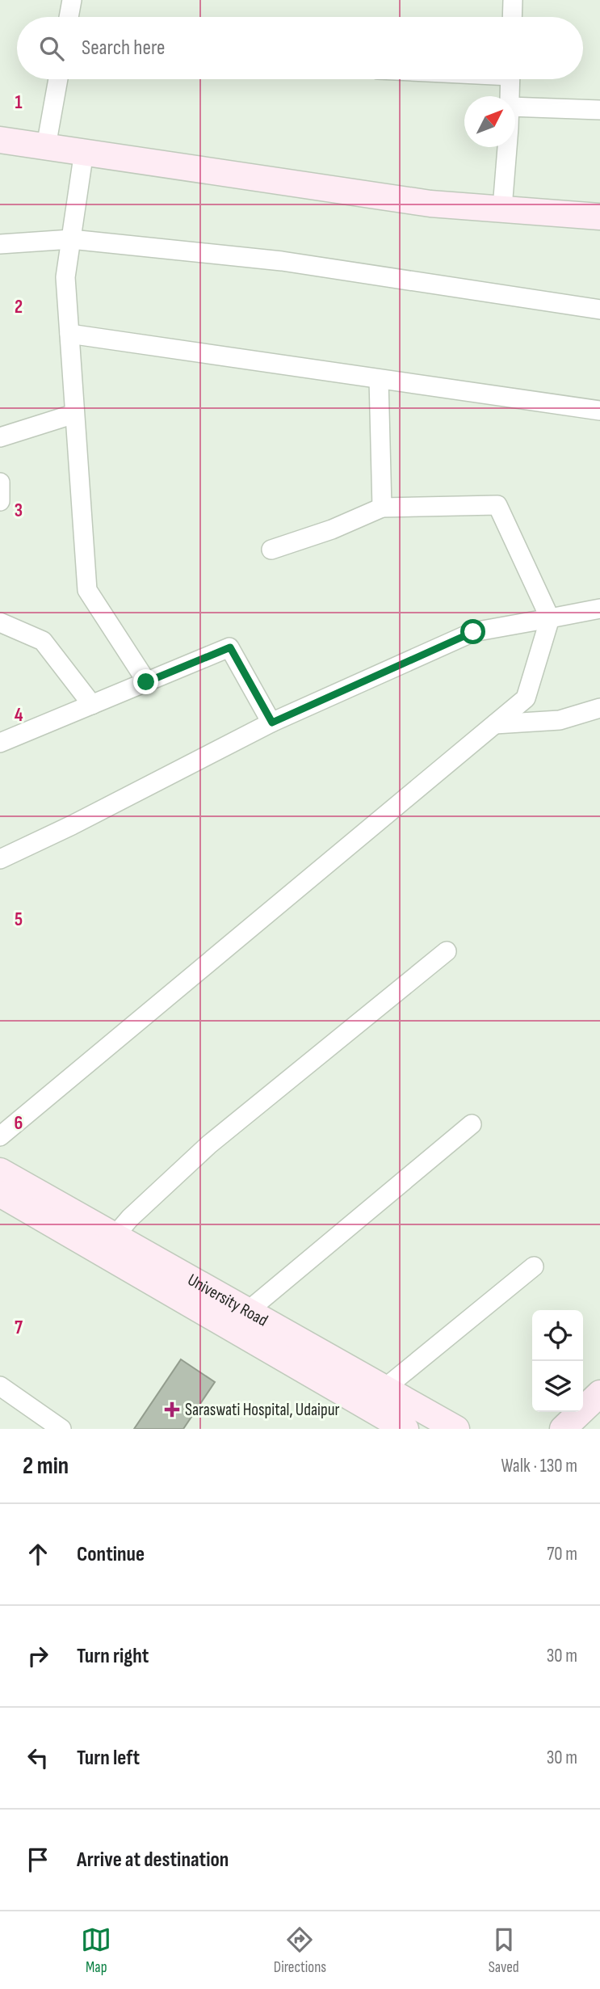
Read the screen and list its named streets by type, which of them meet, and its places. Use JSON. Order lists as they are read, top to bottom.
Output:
{
  "streets": {
    "street": ["University Road"]
  },
  "places": {
    "health": ["Saraswati Hospital, Udaipur"]
  },
  "north": "top right",
  "page": {
    "search": "Search here",
    "heading": ["2 min", "Walk · 130 m"],
    "list": [
      ["Continue", "70 m"],
      ["Turn right", "30 m"],
      ["Turn left", "30 m"],
      "Arrive at destination"
    ],
    "nav": ["Map", "Directions", "Saved"]
  },
  "grid": {
    "rows": [
      "1",
      "2",
      "3",
      "4",
      "5",
      "6",
      "7"
    ]
  }
}
